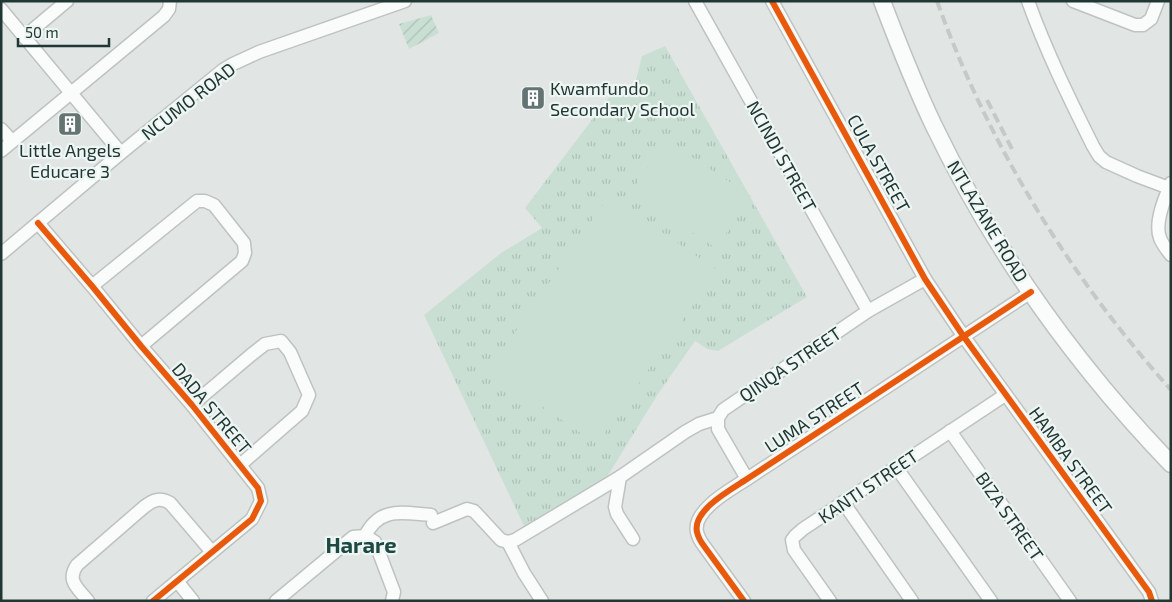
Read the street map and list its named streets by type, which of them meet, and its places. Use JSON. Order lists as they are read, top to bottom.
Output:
{
  "streets": {
    "street": [
      "NCUMO ROAD",
      "NCINDI STREET",
      "CULA STREET",
      "NTLAZANE ROAD",
      "QINQA STREET",
      "DADA STREET",
      "LUMA STREET",
      "HAMBA STREET",
      "KANTI STREET",
      "BIZA STREET"
    ]
  },
  "crossings": [
    ["NCUMO ROAD", "DADA STREET"],
    ["NCINDI STREET", "QINQA STREET"],
    ["CULA STREET", "QINQA STREET"],
    ["CULA STREET", "LUMA STREET"],
    ["CULA STREET", "HAMBA STREET"],
    ["NTLAZANE ROAD", "LUMA STREET"],
    ["LUMA STREET", "HAMBA STREET"],
    ["HAMBA STREET", "KANTI STREET"],
    ["KANTI STREET", "BIZA STREET"]
  ],
  "districts": ["Harare"],
  "places": {
    "building": ["Kwamfundo Secondary School", "Little Angels Educare 3"]
  },
  "scale_bar": "50 m"
}
